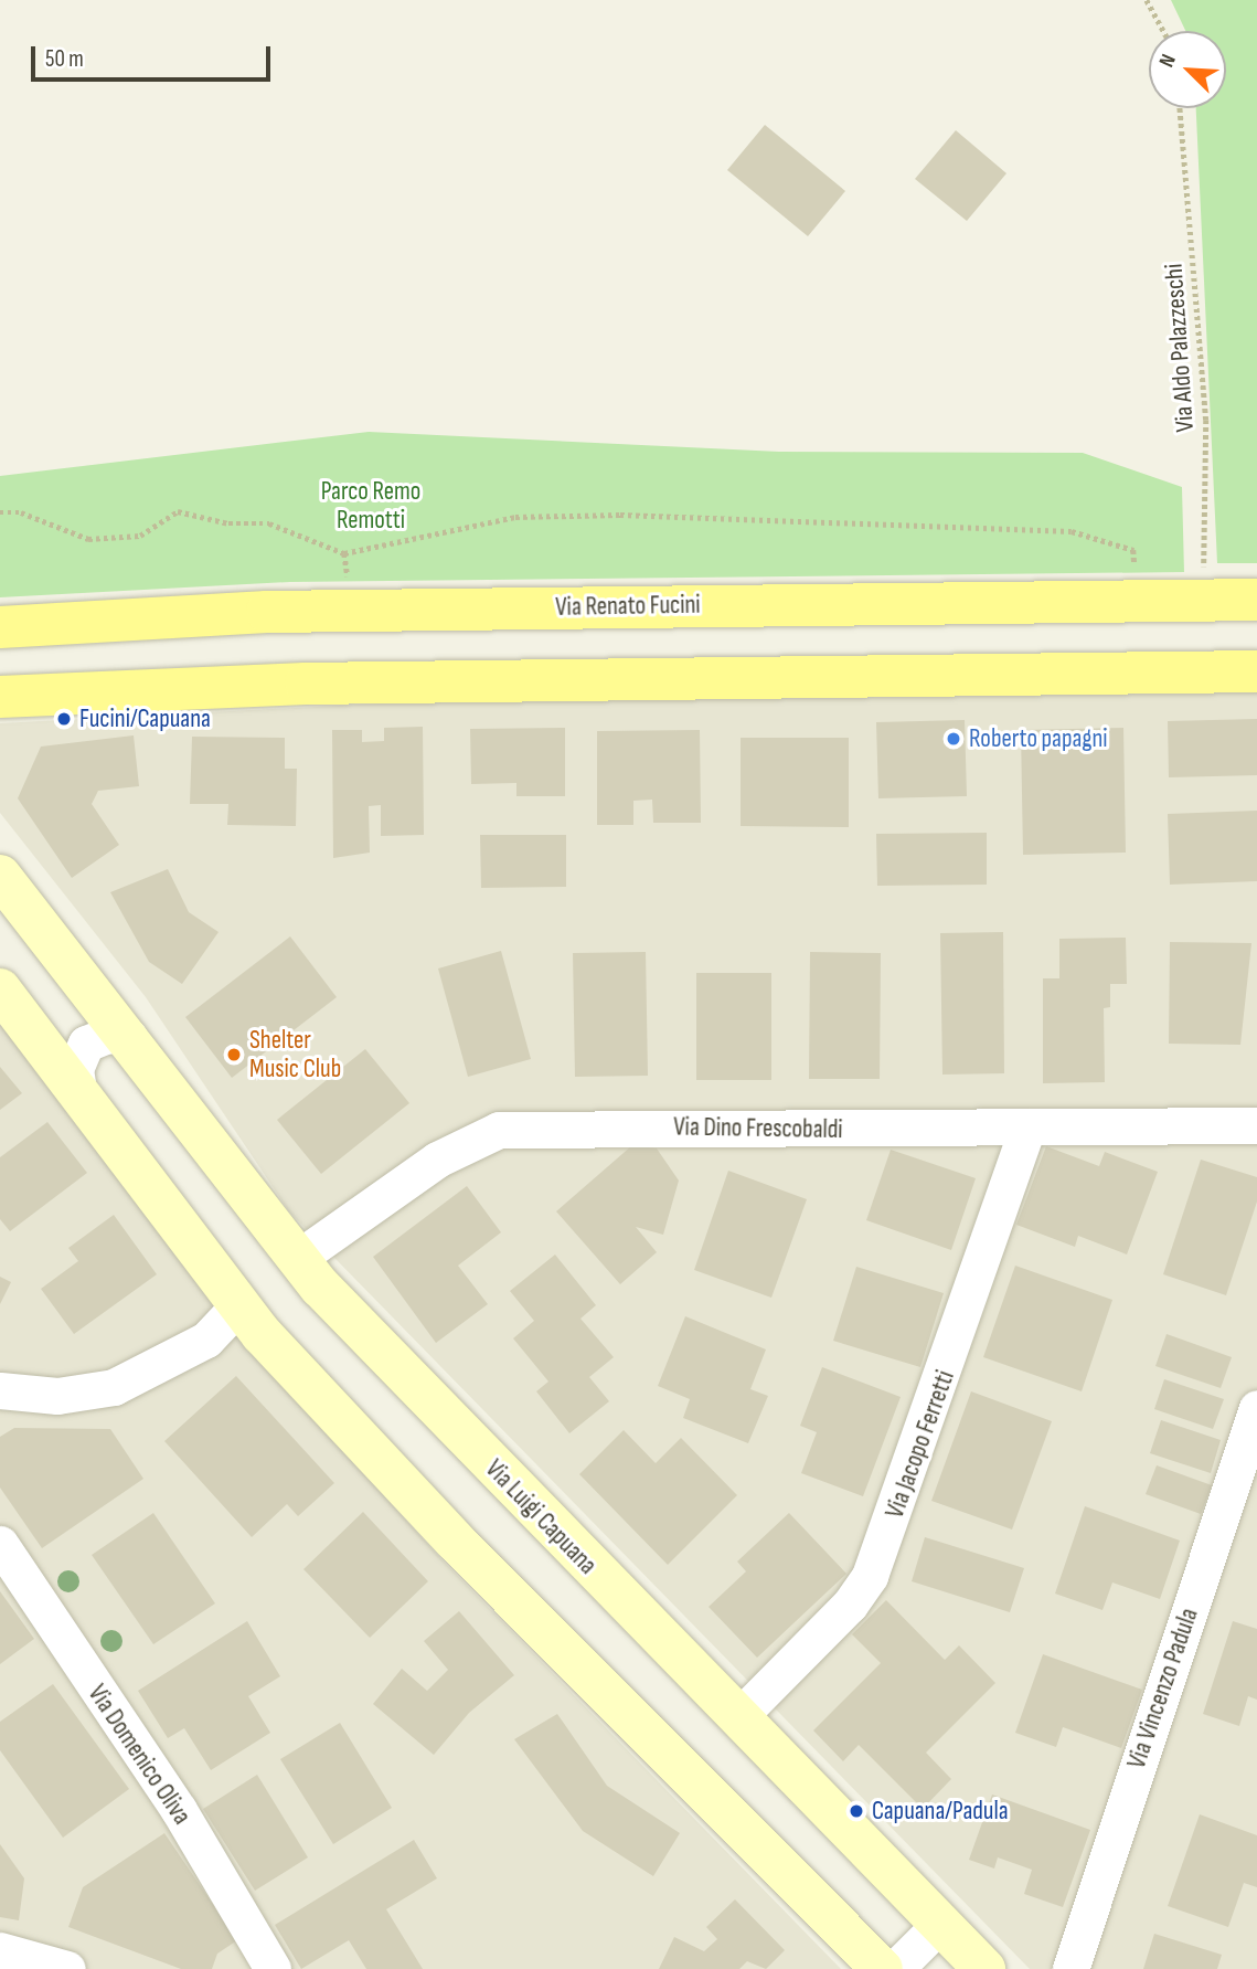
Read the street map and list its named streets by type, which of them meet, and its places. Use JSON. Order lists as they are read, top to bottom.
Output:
{
  "streets": {
    "main road": ["Via Renato Fucini"],
    "street": [
      "Via Dino Frescobaldi",
      "Via Jacopo Ferretti",
      "Via Luigi Capuana",
      "Via Vincenzo Padula",
      "Via Domenico Oliva"
    ],
    "path": ["Via Aldo Palazzeschi"]
  },
  "crossings": [
    ["Via Aldo Palazzeschi", "Via Renato Fucini"],
    ["Via Dino Frescobaldi", "Via Jacopo Ferretti"],
    ["Via Dino Frescobaldi", "Via Luigi Capuana"],
    ["Via Jacopo Ferretti", "Via Luigi Capuana"]
  ],
  "parks": ["Parco Remo Remotti"],
  "places": [
    "Fucini/Capuana",
    "Roberto papagni",
    "Shelter Music Club",
    "Capuana/Padula"
  ],
  "scale_bar": "50 m",
  "north": "top left"
}
